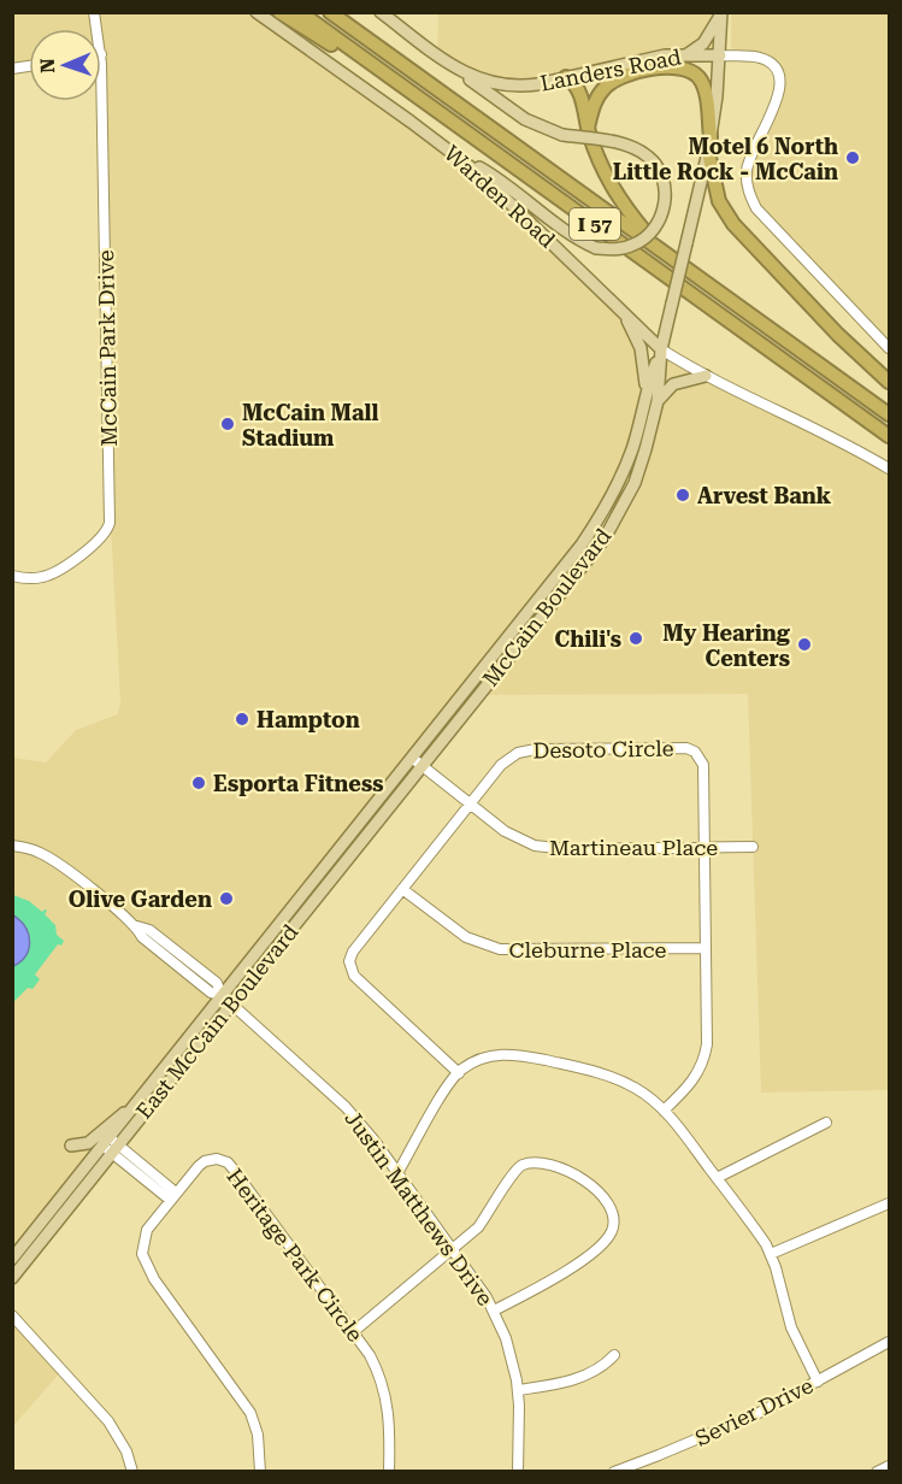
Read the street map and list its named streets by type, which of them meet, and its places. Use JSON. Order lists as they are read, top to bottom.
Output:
{
  "streets": {
    "highway": ["I 57"],
    "main road": [
      "Landers Road",
      "Warden Road",
      "McCain Boulevard",
      "East McCain Boulevard"
    ],
    "street": [
      "McCain Park Drive",
      "Desoto Circle",
      "Martineau Place",
      "Cleburne Place",
      "Justin Matthews Drive",
      "Heritage Park Circle",
      "Sevier Drive"
    ]
  },
  "crossings": [
    ["Landers Road", "McCain Boulevard"],
    ["Warden Road", "McCain Boulevard"],
    ["McCain Boulevard", "Martineau Place"],
    ["McCain Boulevard", "East McCain Boulevard"],
    ["Desoto Circle", "Martineau Place"],
    ["Desoto Circle", "Cleburne Place"],
    ["Martineau Place", "East McCain Boulevard"],
    ["East McCain Boulevard", "Justin Matthews Drive"]
  ],
  "places": [
    "Motel 6 North Little Rock - McCain",
    "McCain Mall Stadium",
    "Arvest Bank",
    "Chili's",
    "My Hearing Centers",
    "Hampton",
    "Esporta Fitness",
    "Olive Garden"
  ],
  "north": "left"
}
